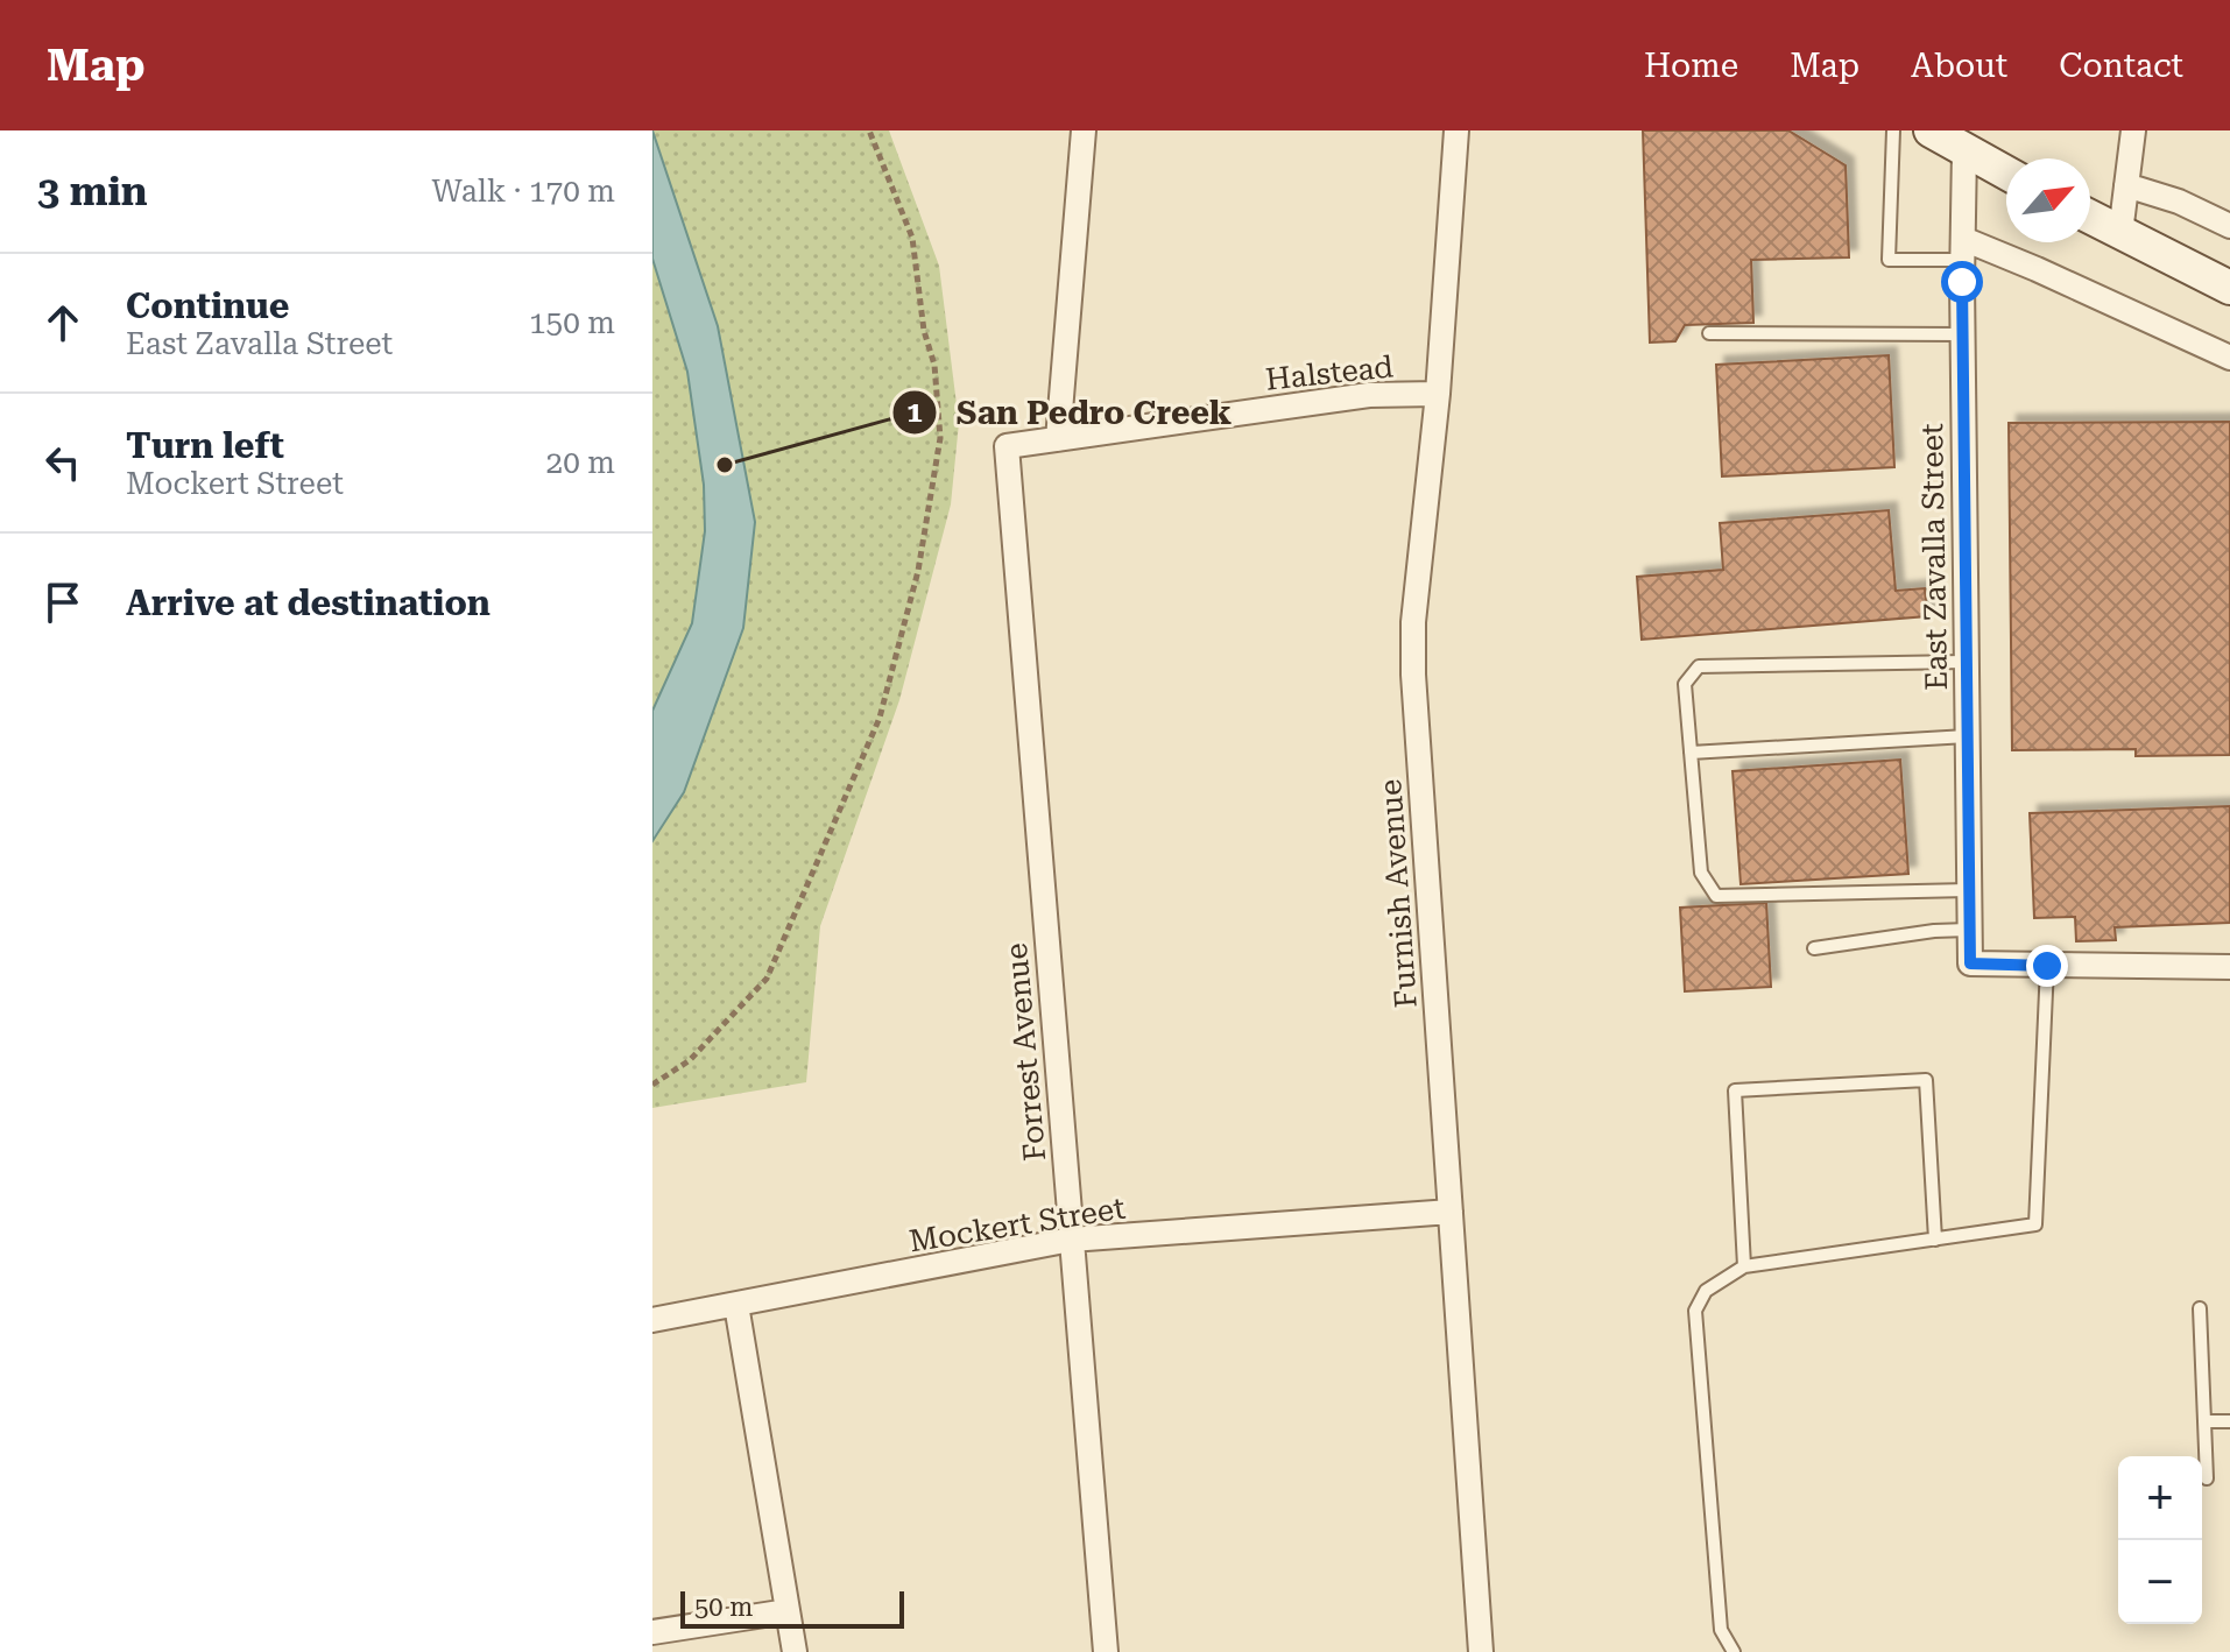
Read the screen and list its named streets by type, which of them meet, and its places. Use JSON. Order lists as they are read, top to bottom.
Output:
{
  "streets": {
    "street": [
      "Halstead",
      "East Zavalla Street",
      "Furnish Avenue",
      "Forrest Avenue",
      "Mockert Street"
    ]
  },
  "crossings": [
    ["Halstead", "Furnish Avenue"],
    ["Halstead", "Forrest Avenue"],
    ["Furnish Avenue", "Mockert Street"],
    ["Forrest Avenue", "Mockert Street"]
  ],
  "places": ["San Pedro Creek"],
  "scale_bar": "50 m",
  "north": "top right",
  "page": {
    "header": "Map",
    "nav": [
      "Home",
      "Map",
      "About",
      "Contact"
    ],
    "heading": ["3 min", "Walk · 170 m"],
    "list": [
      ["Continue", "East Zavalla Street", "150 m"],
      ["Turn left", "Mockert Street", "20 m"],
      "Arrive at destination"
    ],
    "map_buttons": ["+", "−"],
    "scale": "50 m"
  }
}
